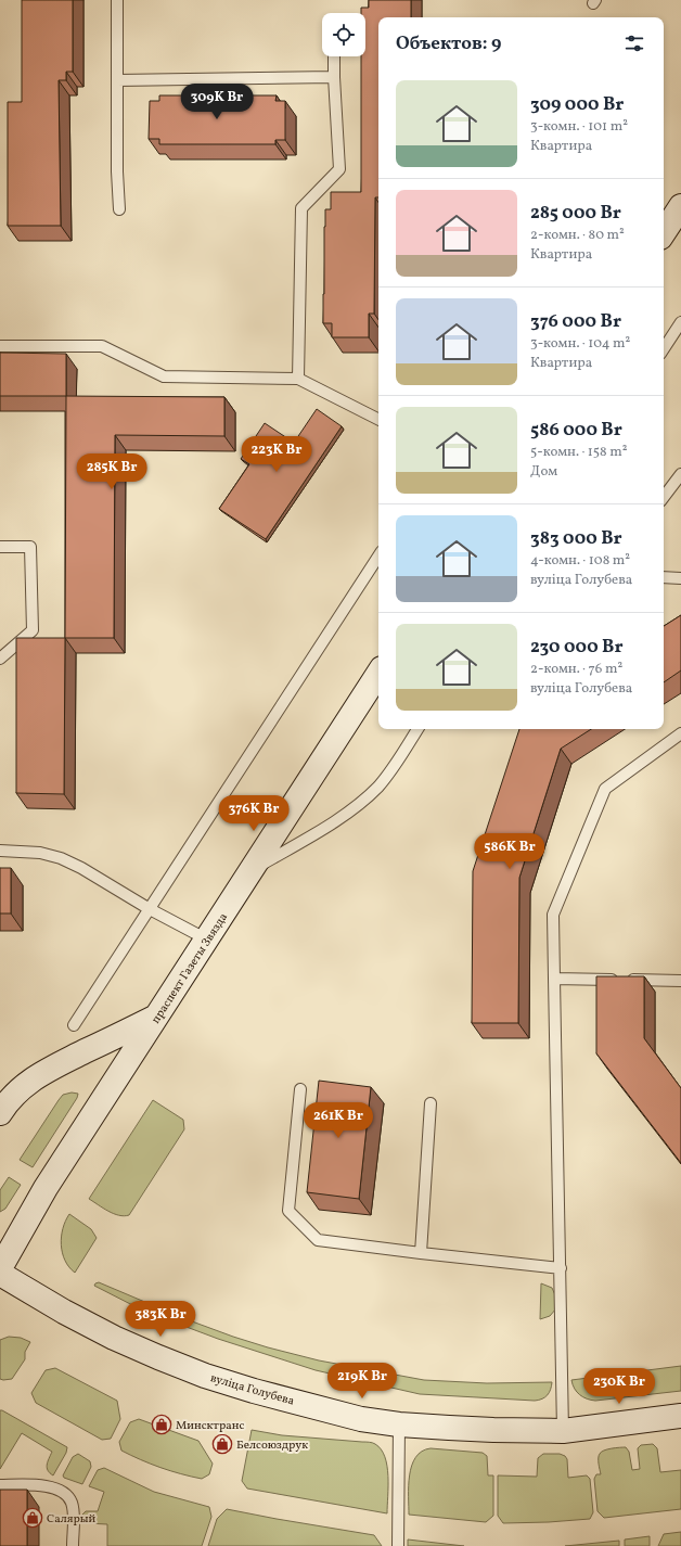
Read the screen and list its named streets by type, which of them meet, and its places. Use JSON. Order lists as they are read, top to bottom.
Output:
{
  "streets": {
    "main road": ["праспект Газеты Звязда", "вуліца Голубева"]
  },
  "places": {
    "shop": ["Минсктранс", "Белсоюздрук", "Салярый"]
  },
  "page": {
    "heading": "Объектов: 9",
    "list": [
      {
        "name": "309 000 Br",
        "note": "3-комн. · 101 m² · Квартира"
      },
      {
        "name": "285 000 Br",
        "note": "2-комн. · 80 m² · Квартира"
      },
      {
        "name": "376 000 Br",
        "note": "3-комн. · 104 m² · Квартира"
      },
      {
        "name": "586 000 Br",
        "note": "5-комн. · 158 m² · Дом"
      },
      {
        "name": "383 000 Br",
        "note": "4-комн. · 108 m² · вуліца Голубева"
      },
      {
        "name": "230 000 Br",
        "note": "2-комн. · 76 m² · вуліца Голубева"
      }
    ],
    "price": [
      "309K Br",
      "223K Br",
      "285K Br",
      "376K Br",
      "586K Br",
      "261K Br",
      "383K Br",
      "219K Br",
      "230K Br"
    ]
  }
}
